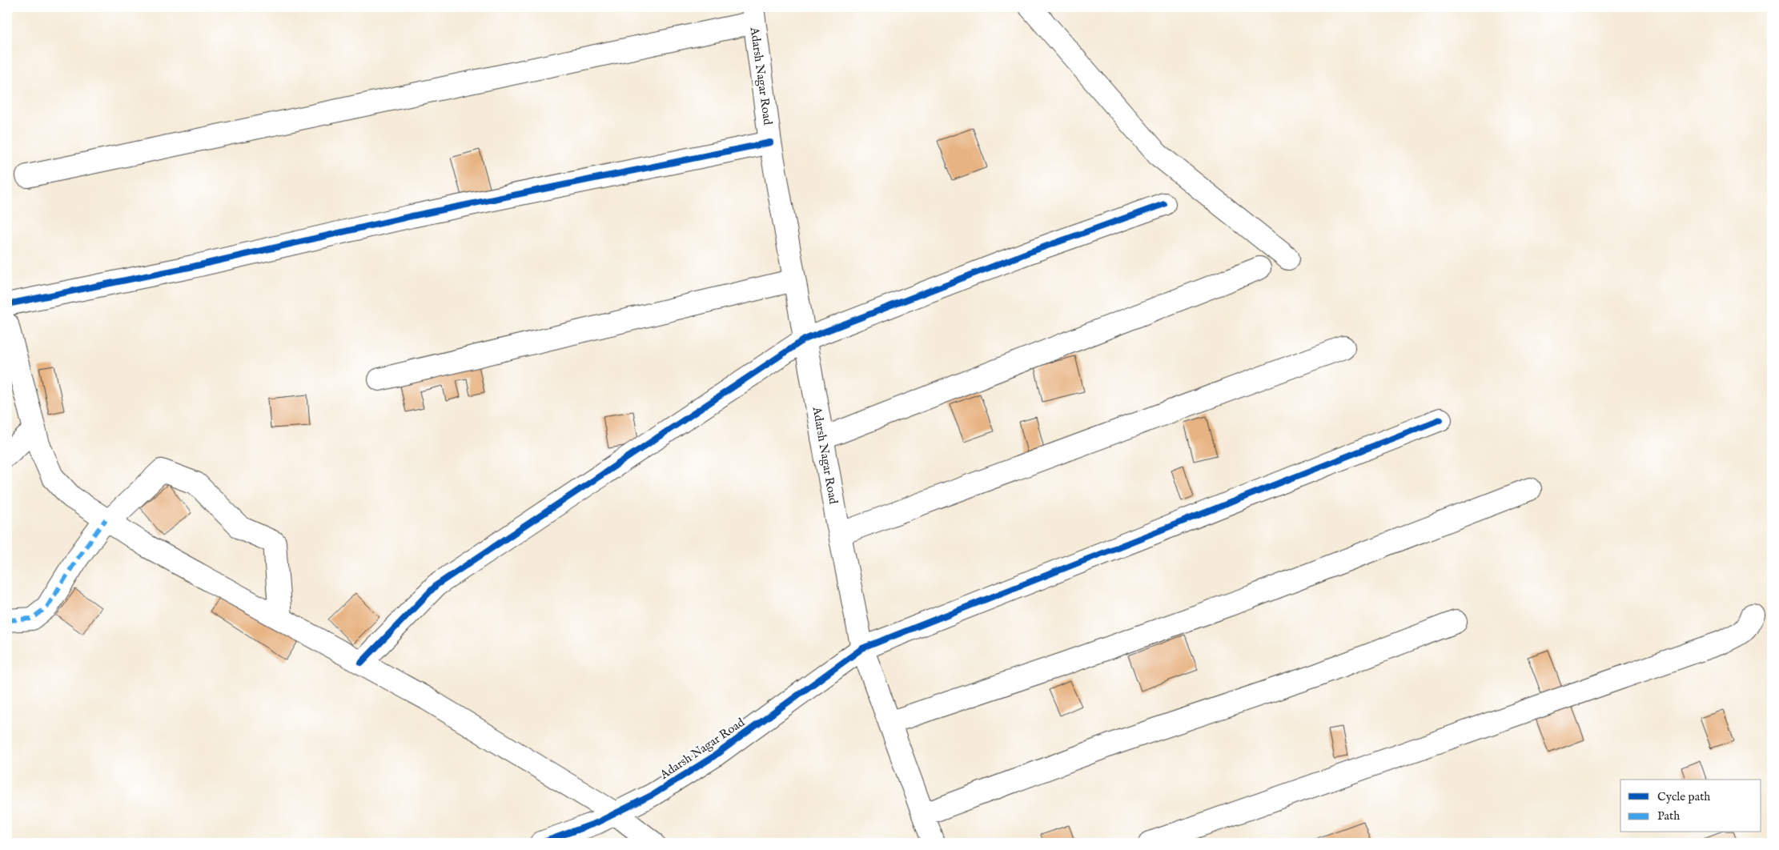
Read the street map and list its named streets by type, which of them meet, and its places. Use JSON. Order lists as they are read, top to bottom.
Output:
{
  "streets": {
    "street": ["Adarsh Nagar Road"]
  },
  "legend": ["Cycle path", "Path"]
}
